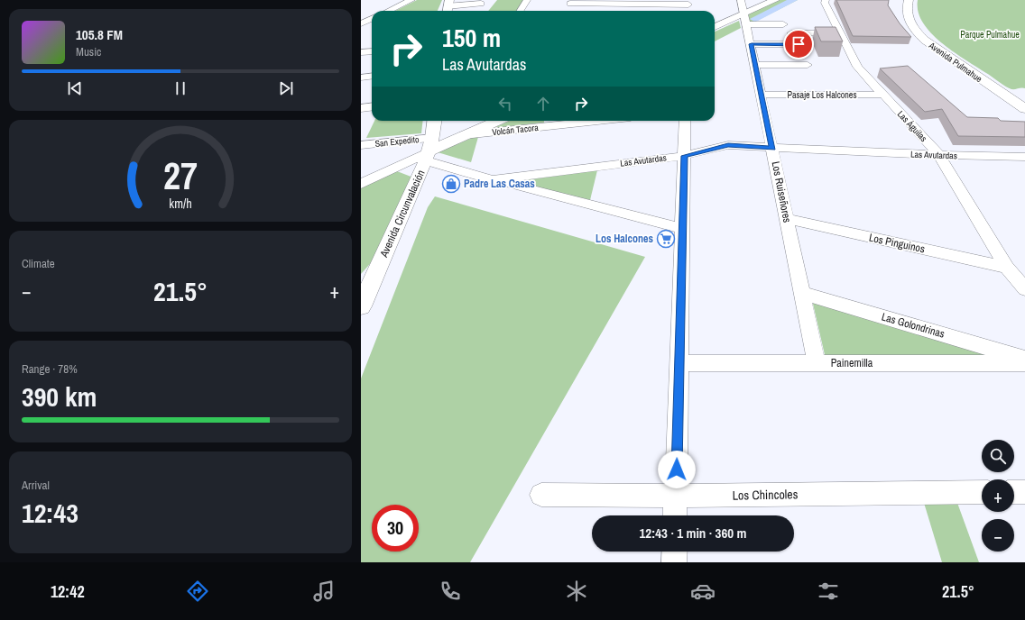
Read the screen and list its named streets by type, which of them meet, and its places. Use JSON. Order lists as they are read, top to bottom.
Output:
{
  "streets": {
    "street": [
      "Avenida Pulmahue",
      "Pasaje Los Halcones",
      "Las Águilas",
      "Volcán Tacora",
      "San Expedito",
      "Las Avutardas",
      "Los Ruiseñores",
      "Avenida Circunvalación",
      "Los Pinguinos",
      "Las Golondrinas",
      "Painemilla",
      "Los Chincoles"
    ]
  },
  "crossings": [
    ["Pasaje Los Halcones", "Las Águilas"],
    ["Pasaje Los Halcones", "Los Ruiseñores"],
    ["Las Águilas", "Las Avutardas"],
    ["Las Águilas", "Los Pinguinos"],
    ["San Expedito", "Las Avutardas"],
    ["San Expedito", "Avenida Circunvalación"],
    ["Las Avutardas", "Los Ruiseñores"],
    ["Las Avutardas", "Avenida Circunvalación"],
    ["Los Ruiseñores", "Los Pinguinos"],
    ["Los Ruiseñores", "Las Golondrinas"],
    ["Los Ruiseñores", "Painemilla"]
  ],
  "parks": ["Parque Pulmahue"],
  "places": {
    "shop": ["Padre Las Casas"],
    "supermarket": ["Los Halcones"]
  },
  "page": {
    "turn": ["150 m", "Las Avutardas"],
    "song": ["105.8 FM", "Music"],
    "tile": [
      "Climate",
      ["Range · 78%", "390 km"],
      ["Arrival", "12:43"]
    ],
    "heat": ["−", "21.5°", "+"],
    "map_buttons": ["+", "−"],
    "limit": "30",
    "trip": "12:43 · 1 min · 360 m",
    "tabs": ["12:42", "21.5°"],
    "gauge": ["27", "km/h"]
  }
}
